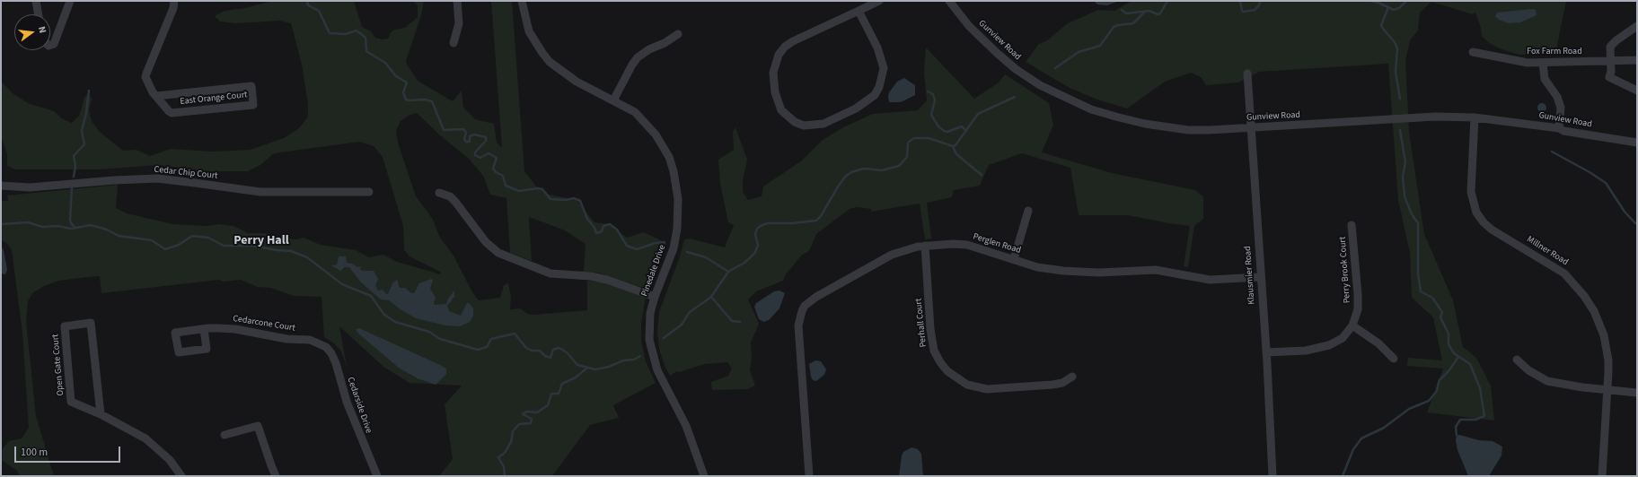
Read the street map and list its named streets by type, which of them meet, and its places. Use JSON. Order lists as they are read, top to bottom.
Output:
{
  "streets": {
    "street": [
      "Gunview Road",
      "Fox Farm Road",
      "East Orange Court",
      "Cedar Chip Court",
      "Perglen Road",
      "Millner Road",
      "Perry Brook Court",
      "Pinedale Drive",
      "Klausmier Road",
      "Perhall Court",
      "Cedarcone Court",
      "Open Gate Court",
      "Cedarside Drive"
    ]
  },
  "crossings": [
    ["Gunview Road", "Millner Road"],
    ["Gunview Road", "Klausmier Road"],
    ["Perglen Road", "Klausmier Road"],
    ["Perglen Road", "Perhall Court"],
    ["Perry Brook Court", "Klausmier Road"],
    ["Cedarcone Court", "Cedarside Drive"]
  ],
  "districts": ["Perry Hall"],
  "scale_bar": "100 m",
  "north": "right"
}
